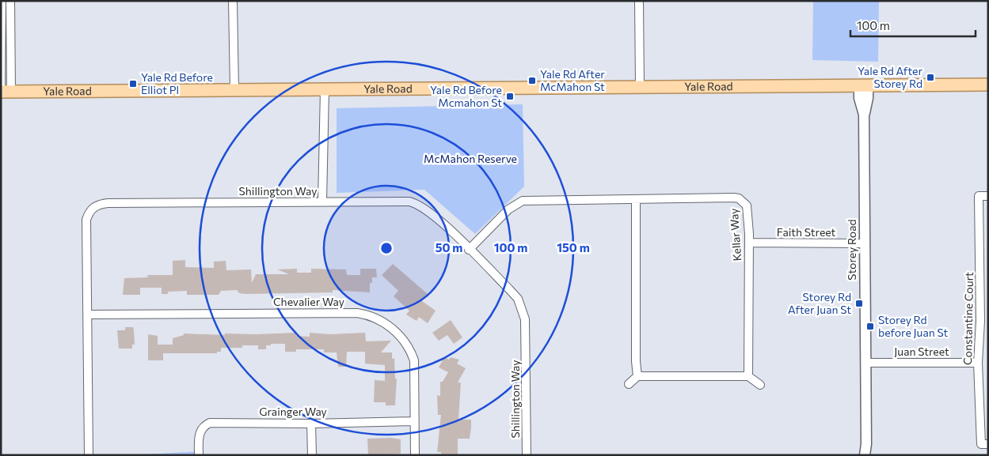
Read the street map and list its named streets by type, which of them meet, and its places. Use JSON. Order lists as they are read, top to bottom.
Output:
{
  "streets": {
    "main road": ["Yale Road"],
    "street": [
      "Shillington Way",
      "Faith Street",
      "Kellar Way",
      "Storey Road",
      "Chevalier Way",
      "Constantine Court",
      "Juan Street",
      "Grainger Way"
    ]
  },
  "crossings": [
    ["Yale Road", "Storey Road"],
    ["Shillington Way", "Kellar Way"],
    ["Shillington Way", "Chevalier Way"],
    ["Faith Street", "Kellar Way"],
    ["Faith Street", "Storey Road"],
    ["Storey Road", "Juan Street"],
    ["Chevalier Way", "Grainger Way"],
    ["Constantine Court", "Juan Street"]
  ],
  "parks": ["McMahon Reserve"],
  "places": {
    "transit": [
      "Yale Rd After Storey Rd",
      "Yale Rd After McMahon St",
      "Yale Rd Before Elliot Pl",
      "Yale Rd Before Mcmahon St",
      "Storey Rd After Juan St",
      "Storey Rd before Juan St"
    ]
  },
  "scale_bar": "100 m",
  "rings": ["50 m", "100 m", "150 m"]
}
